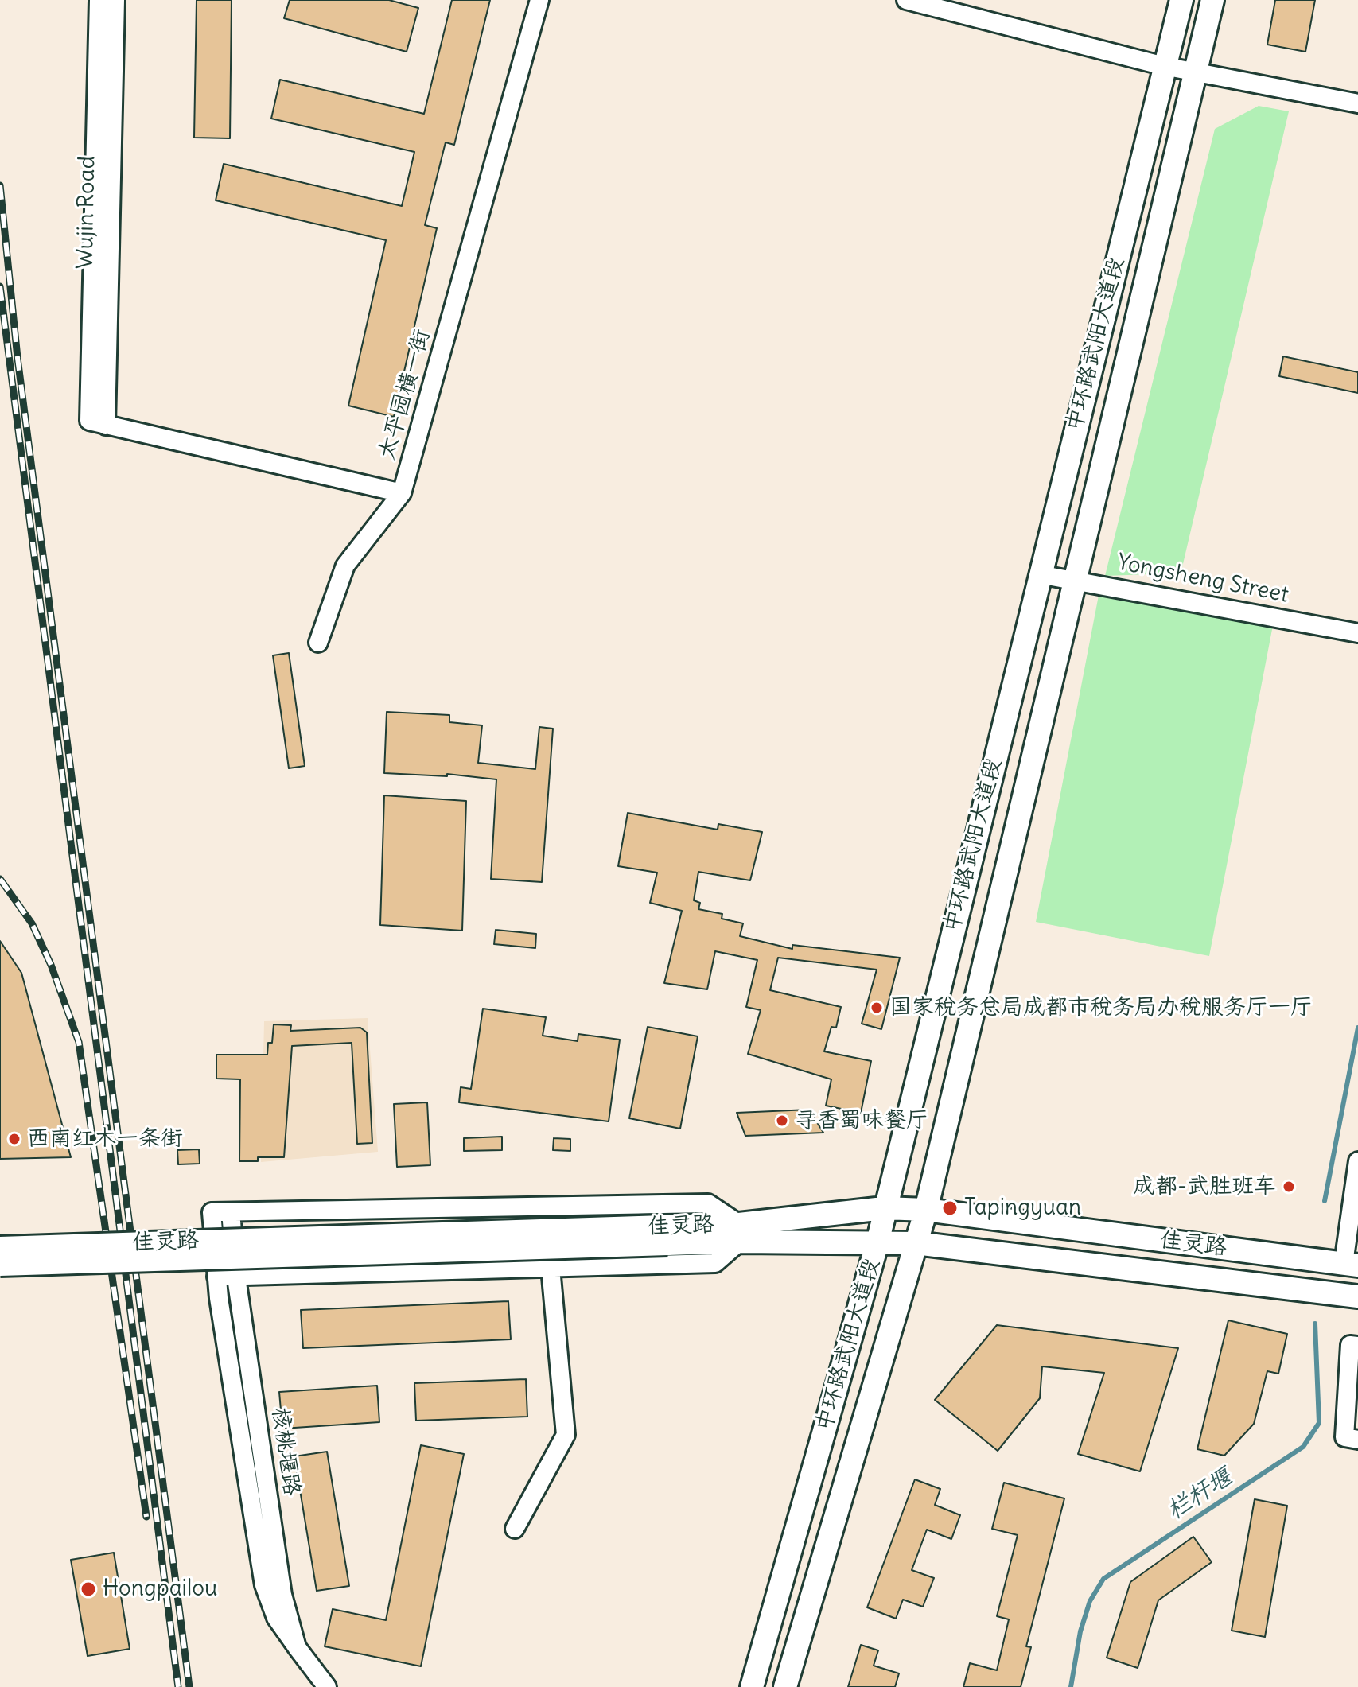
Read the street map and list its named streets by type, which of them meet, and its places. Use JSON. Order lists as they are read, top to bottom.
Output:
{
  "streets": {
    "main road": ["中环路武阳大道段", "佳灵路"],
    "street": [
      "Wujin Road",
      "太平园横一街",
      "Yongsheng Street",
      "核桃堰路"
    ]
  },
  "crossings": [
    ["Wujin Road", "太平园横一街"],
    ["中环路武阳大道段", "Yongsheng Street"],
    ["中环路武阳大道段", "佳灵路"]
  ],
  "water": ["栏杆堰"],
  "places": [
    "国家税务总局成都市税务局办税服务厅一厅",
    "寻香蜀味餐厅",
    "西南红木一条街",
    "成都-武胜班车",
    "Tapingyuan",
    "Hongpailou"
  ]
}
